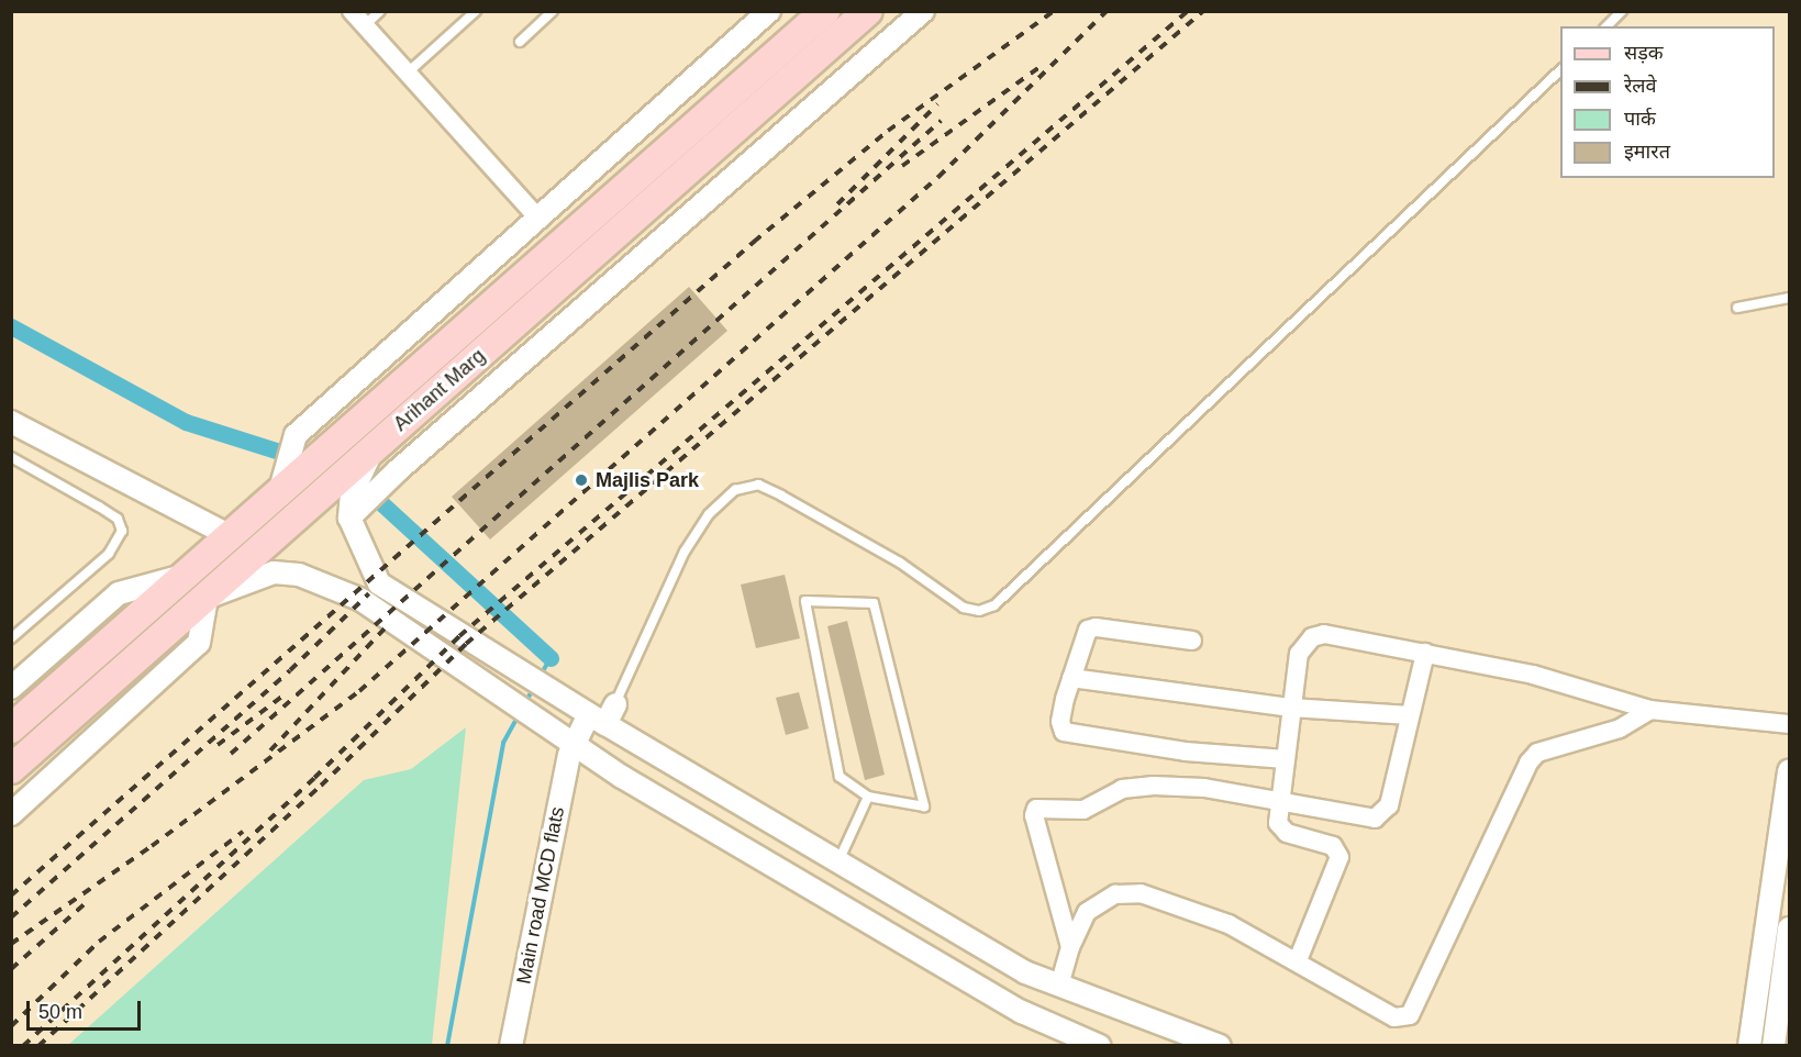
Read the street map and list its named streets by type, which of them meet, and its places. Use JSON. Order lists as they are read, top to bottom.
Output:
{
  "streets": {
    "main road": ["Arihant Marg"],
    "street": ["Main road MCD flats"]
  },
  "places": ["Majlis Park"],
  "legend": [
    "सड़क",
    "रेलवे",
    "पार्क",
    "इमारत"
  ],
  "scale_bar": "50 m"
}
